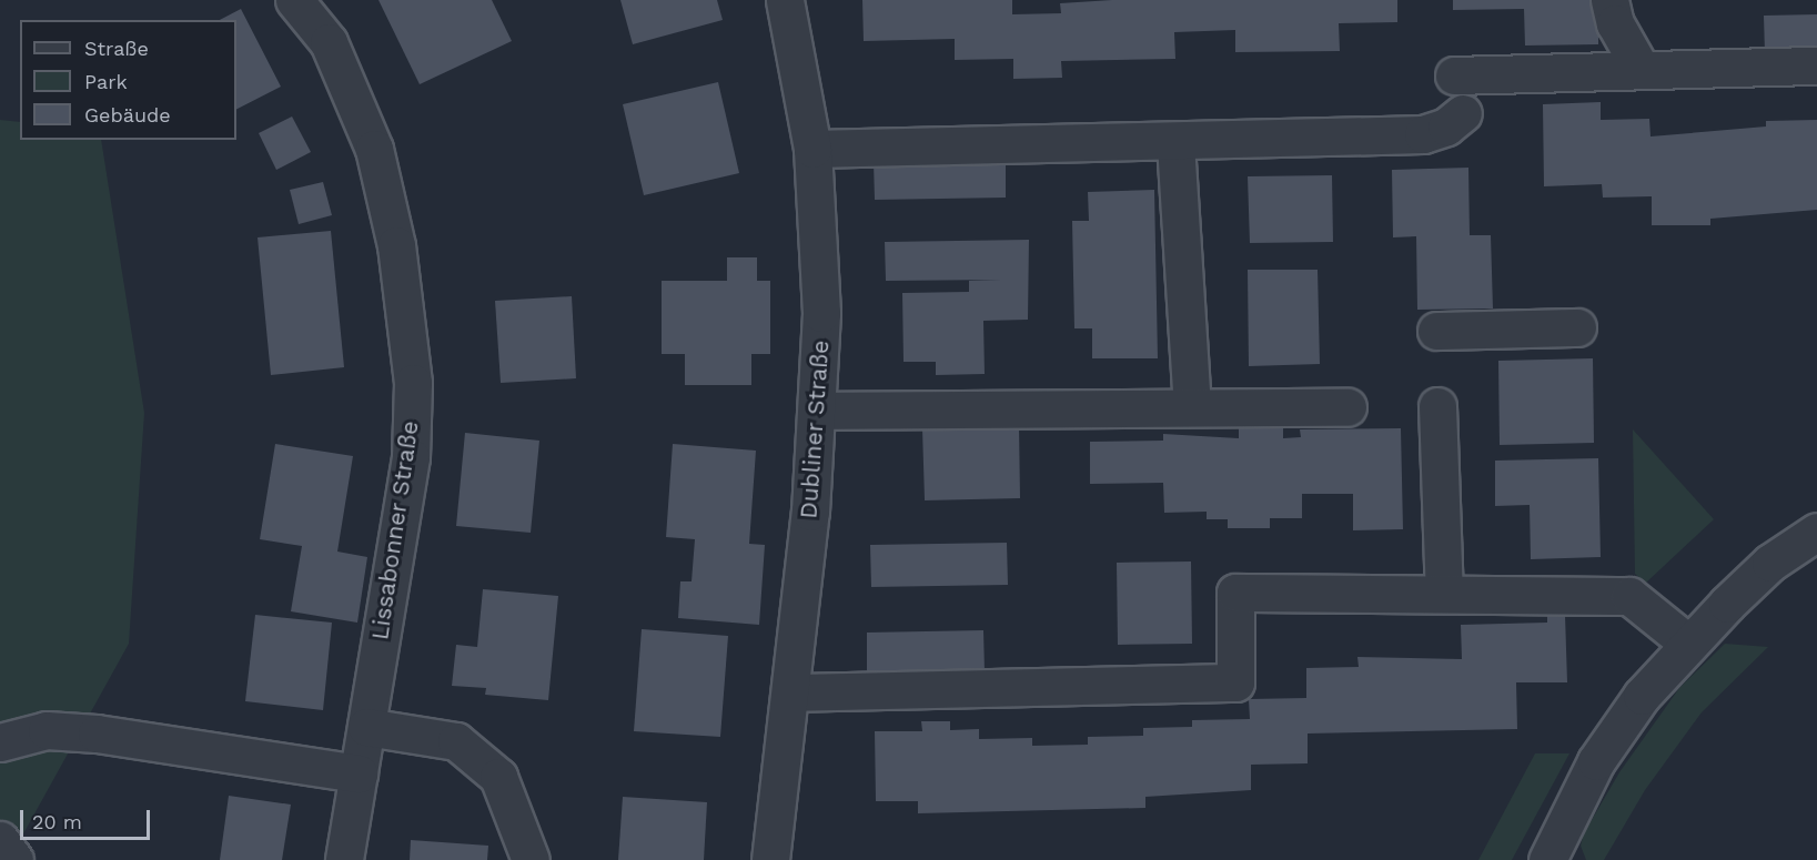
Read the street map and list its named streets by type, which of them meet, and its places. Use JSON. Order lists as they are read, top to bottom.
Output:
{
  "streets": {
    "street": ["Dubliner Straße", "Lissabonner Straße"]
  },
  "legend": ["Straße", "Park", "Gebäude"],
  "scale_bar": "20 m"
}
